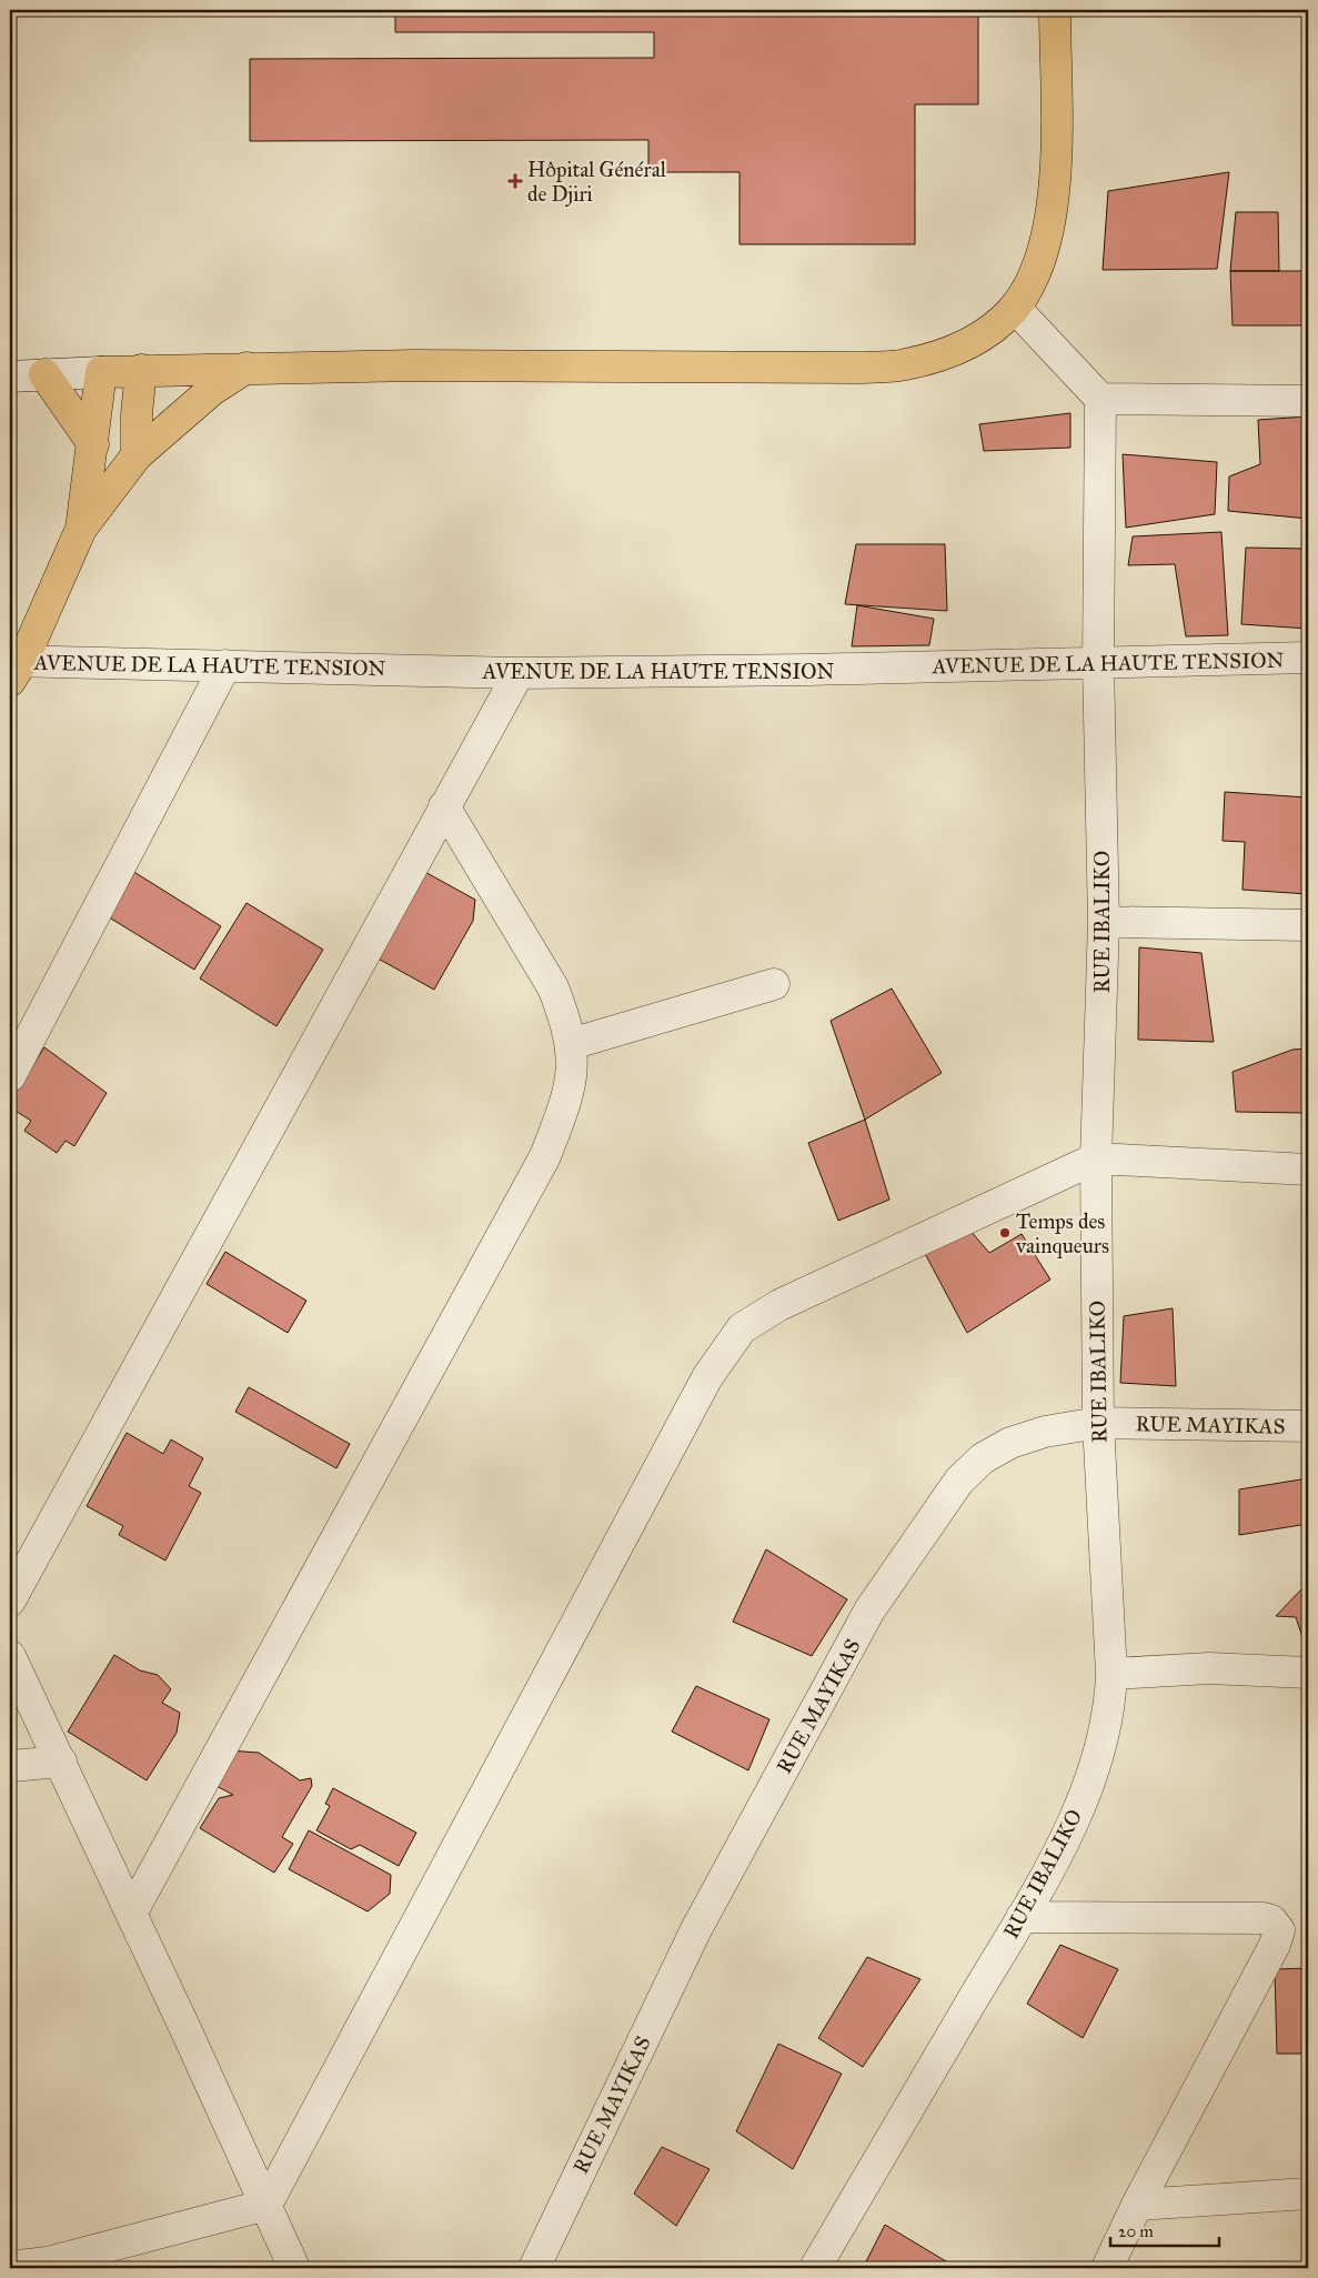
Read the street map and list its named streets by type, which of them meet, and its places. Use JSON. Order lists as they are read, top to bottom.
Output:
{
  "streets": {
    "street": ["AVENUE DE LA HAUTE TENSION", "RUE IBALIKO", "RUE MAYIKAS"]
  },
  "crossings": [
    ["AVENUE DE LA HAUTE TENSION", "RUE IBALIKO"],
    ["RUE IBALIKO", "RUE MAYIKAS"]
  ],
  "places": {
    "health": ["Hôpital Général de Djiri"],
    "other": ["Temps des vainqueurs"]
  },
  "scale_bar": "20 m"
}
